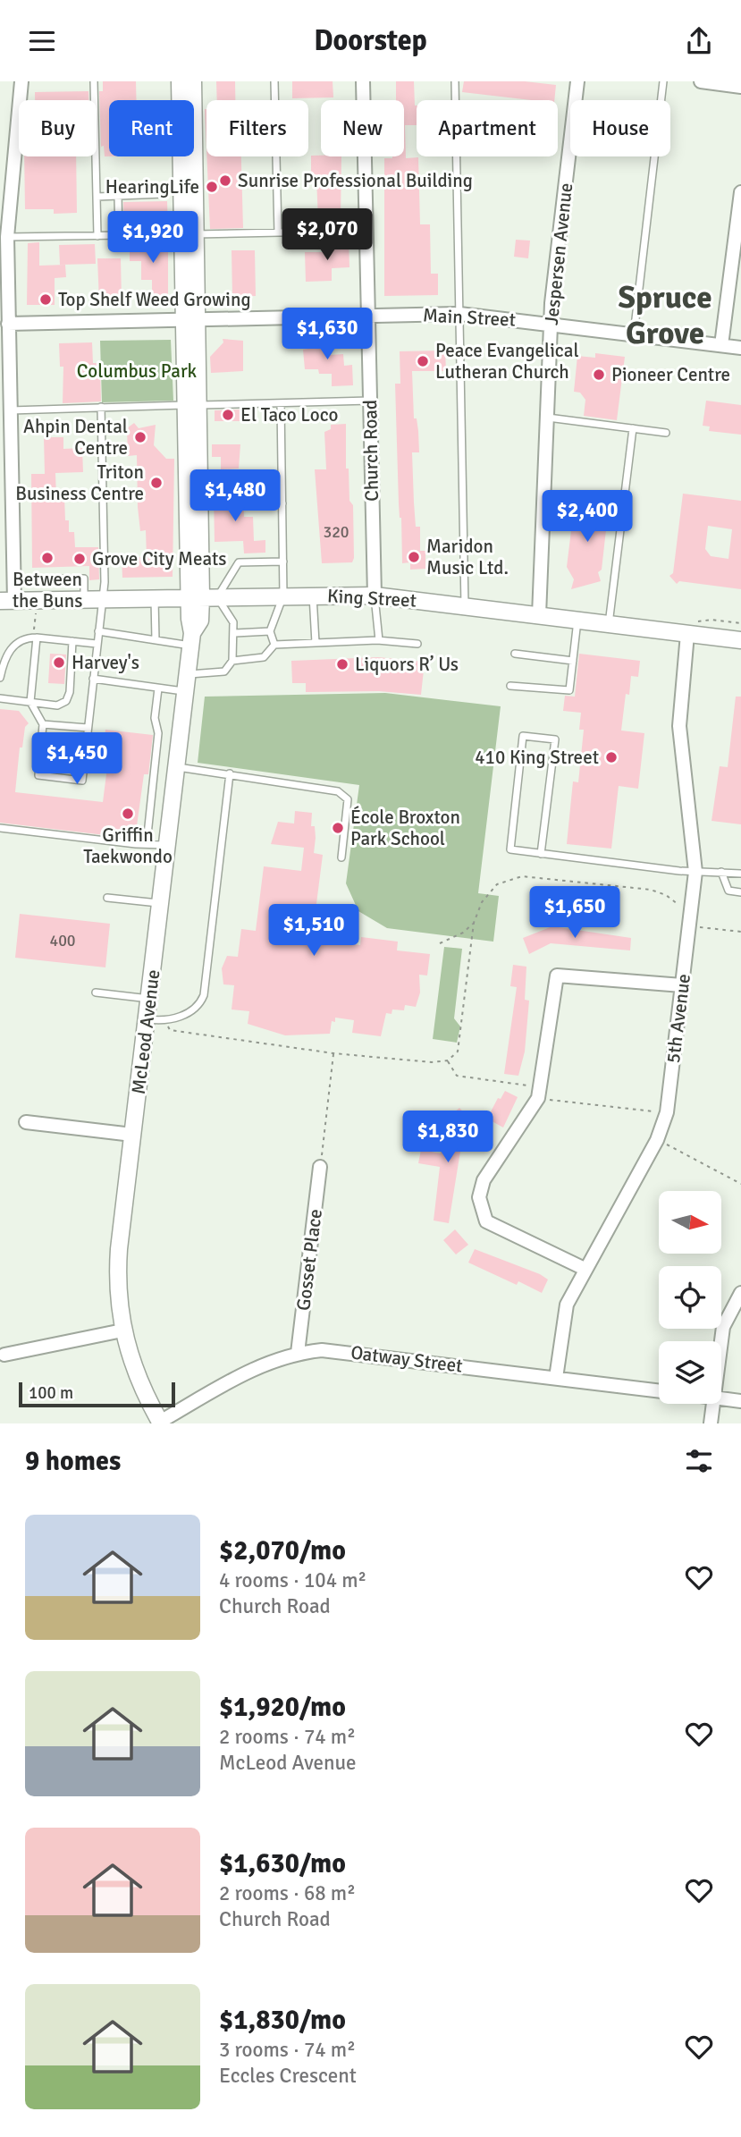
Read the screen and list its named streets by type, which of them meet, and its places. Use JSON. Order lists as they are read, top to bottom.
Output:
{
  "streets": {
    "street": [
      "Jespersen Avenue",
      "Main Street",
      "Church Road",
      "King Street",
      "5th Avenue",
      "McLeod Avenue",
      "Gosset Place",
      "Oatway Street"
    ]
  },
  "crossings": [
    ["Jespersen Avenue", "Main Street"],
    ["Jespersen Avenue", "King Street"],
    ["Main Street", "Church Road"],
    ["Main Street", "McLeod Avenue"],
    ["Church Road", "King Street"],
    ["King Street", "5th Avenue"],
    ["King Street", "McLeod Avenue"],
    ["5th Avenue", "Oatway Street"],
    ["McLeod Avenue", "Oatway Street"],
    ["Gosset Place", "Oatway Street"]
  ],
  "districts": ["Spruce Grove"],
  "parks": ["Columbus Park"],
  "places": [
    "Sunrise Professional Building",
    "HearingLife",
    "Top Shelf Weed Growing",
    "Peace Evangelical Lutheran Church",
    "Pioneer Centre",
    "El Taco Loco",
    "Ahpin Dental Centre",
    "Triton Business Centre",
    "Maridon Music Ltd.",
    "Between the Buns",
    "Grove City Meats",
    "Harvey's",
    "Liquors R’ Us",
    "410 King Street",
    "Griffin Taekwondo",
    "École Broxton Park School"
  ],
  "house_numbers": ["320", "400"],
  "scale_bar": "100 m",
  "north": "right",
  "page": {
    "header": "Doorstep",
    "chip": [
      "Buy",
      "Rent",
      "Filters",
      "New",
      "Apartment",
      "House"
    ],
    "price": [
      "$2,070",
      "$1,920",
      "$1,630",
      "$1,480",
      "$2,400",
      "$1,450",
      "$1,650",
      "$1,510",
      "$1,830"
    ],
    "scale": "100 m",
    "heading": "9 homes",
    "list": [
      {
        "name": "$2,070/mo",
        "note": "4 rooms · 104 m² · Church Road"
      },
      {
        "name": "$1,920/mo",
        "note": "2 rooms · 74 m² · McLeod Avenue"
      },
      {
        "name": "$1,630/mo",
        "note": "2 rooms · 68 m² · Church Road"
      },
      {
        "name": "$1,830/mo",
        "note": "3 rooms · 74 m² · Eccles Crescent"
      }
    ]
  }
}
